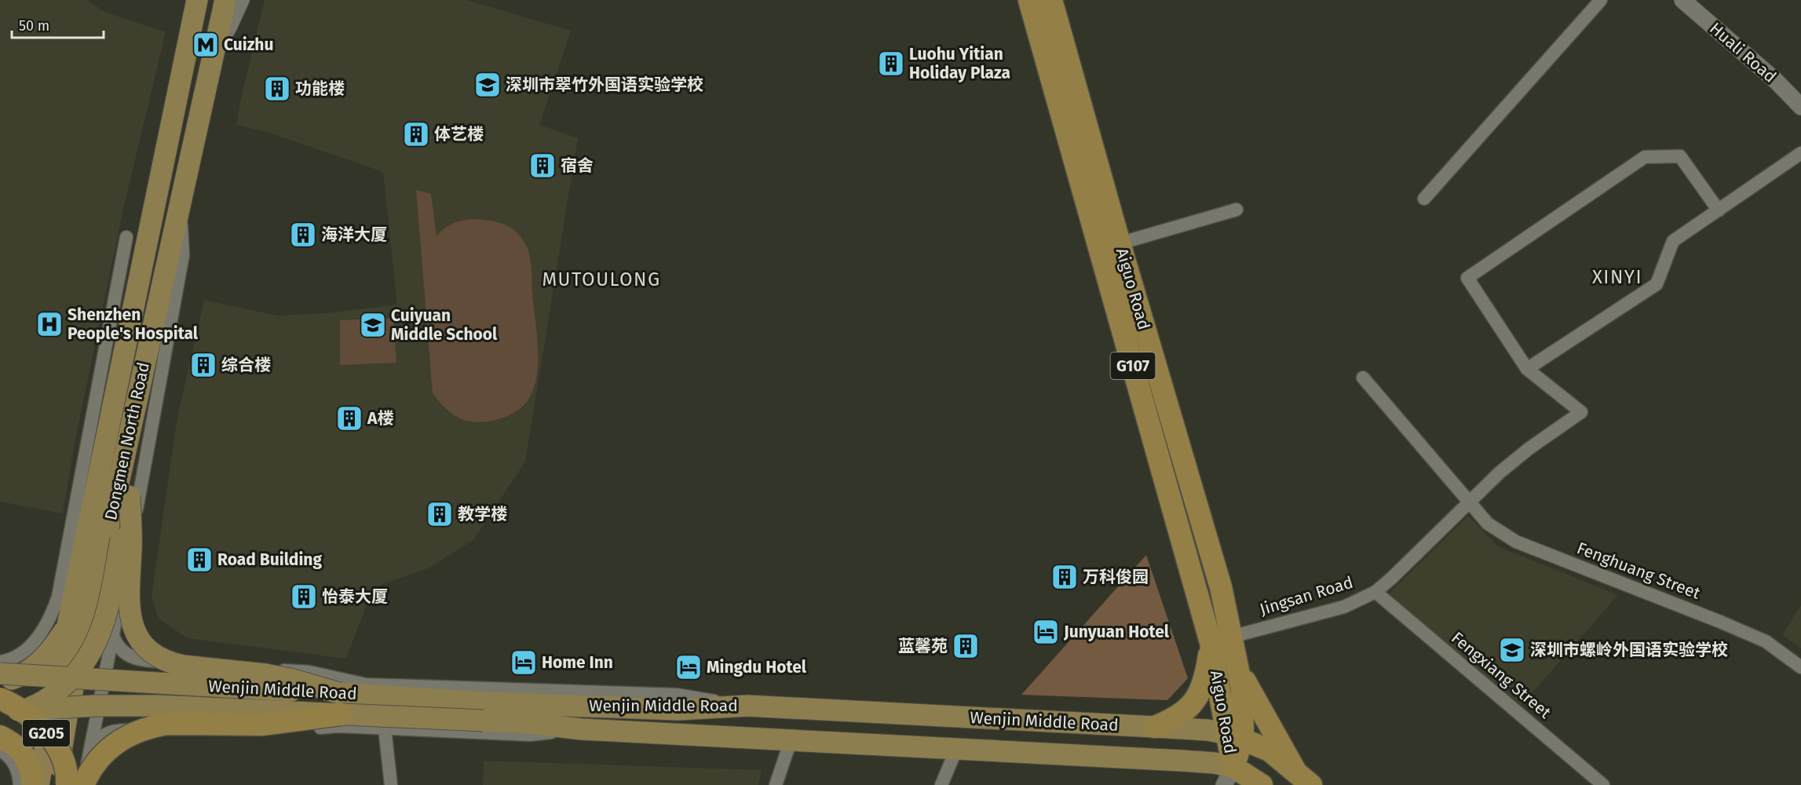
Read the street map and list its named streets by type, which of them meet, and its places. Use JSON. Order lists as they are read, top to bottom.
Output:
{
  "streets": {
    "highway": [
      "Aiguo Road",
      "G107",
      "Wenjin Middle Road",
      "G205"
    ],
    "main road": ["Dongmen North Road"],
    "street": [
      "Huali Road",
      "Fenghuang Street",
      "Jingsan Road",
      "Fengxiang Street"
    ]
  },
  "crossings": [
    ["Aiguo Road", "Jingsan Road"],
    ["Aiguo Road", "Wenjin Middle Road"],
    ["Fenghuang Street", "Jingsan Road"],
    ["Jingsan Road", "Fengxiang Street"],
    ["Wenjin Middle Road", "G205"]
  ],
  "districts": ["XINYI", "MUTOULONG"],
  "places": {
    "metro station": ["Cuizhu"],
    "building": [
      "Luohu Yitian Holiday Plaza",
      "功能楼",
      "体艺楼",
      "宿舍",
      "海洋大厦",
      "综合楼",
      "A楼",
      "教学楼",
      "Road Building",
      "万科俊园",
      "怡泰大厦",
      "蓝馨苑"
    ],
    "school or university": ["深圳市翠竹外国语实验学校", "Cuiyuan Middle School", "深圳市螺岭外国语实验学校"],
    "hospital": ["Shenzhen People's Hospital"],
    "hotel": ["Junyuan Hotel", "Home Inn", "Mingdu Hotel"]
  },
  "scale_bar": "50 m"
}
